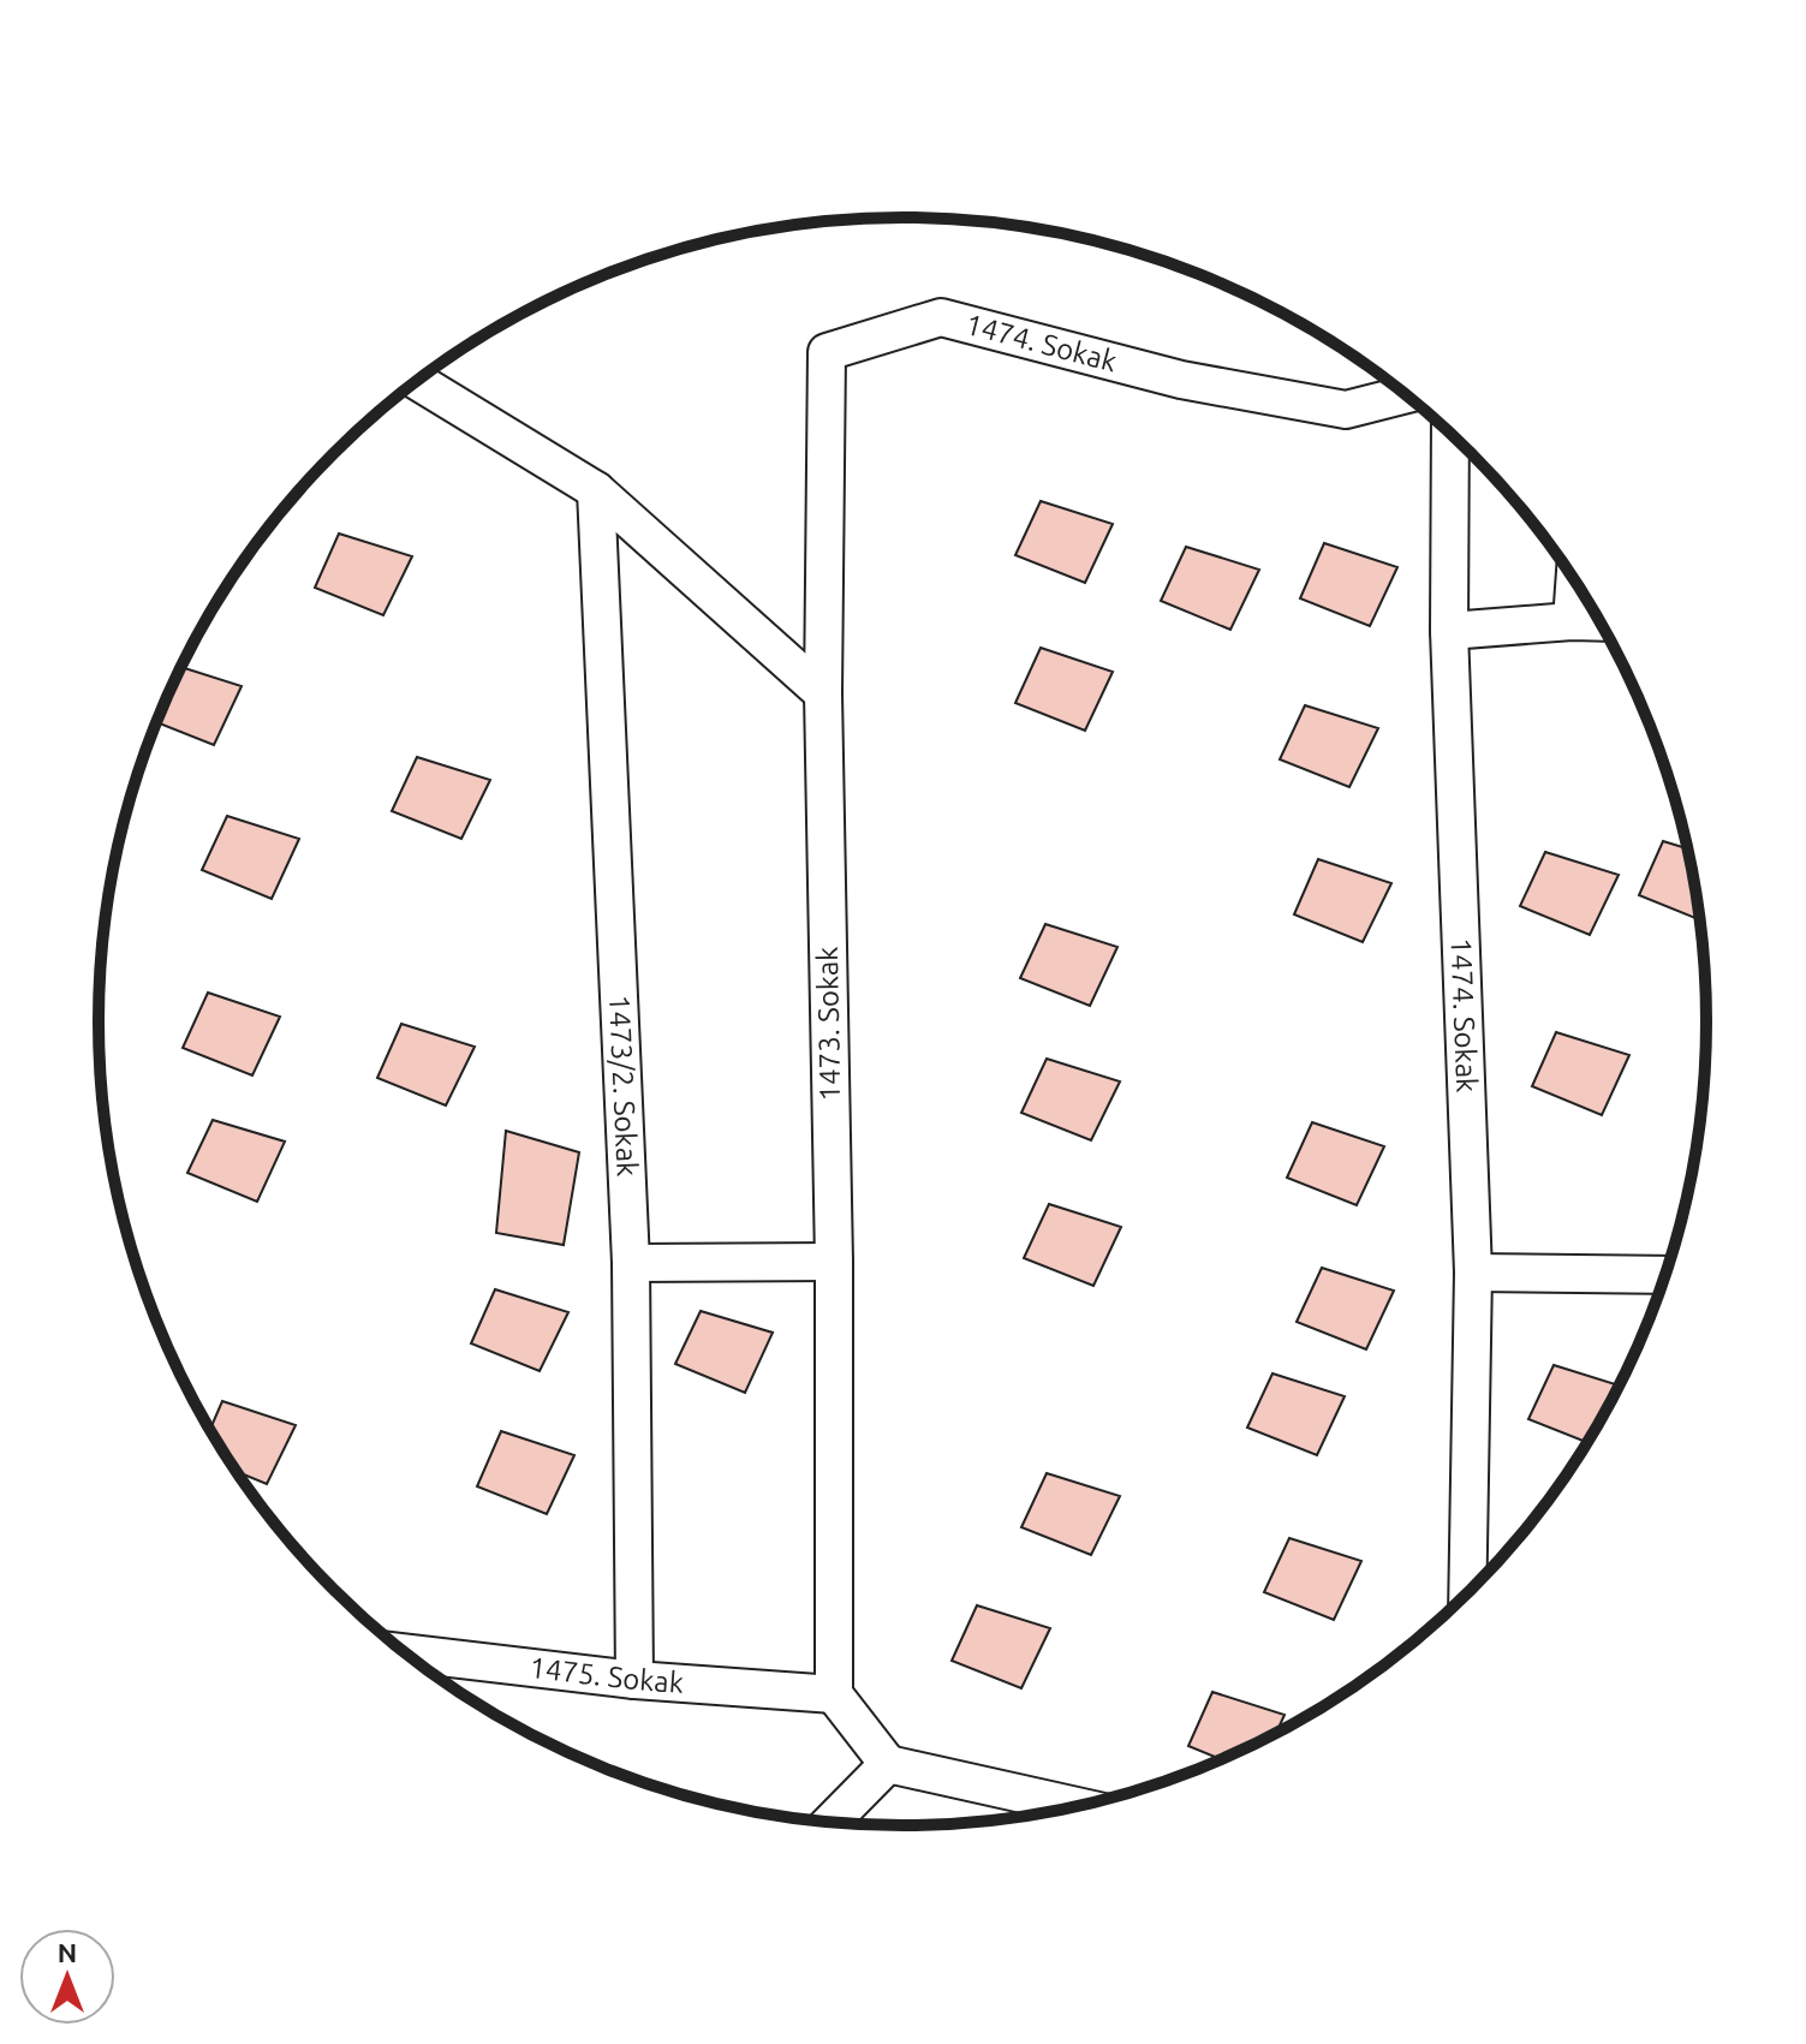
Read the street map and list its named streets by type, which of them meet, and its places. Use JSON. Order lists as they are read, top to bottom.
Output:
{
  "streets": {
    "street": [
      "1474. Sokak",
      "1473. Sokak",
      "1473/2. Sokak",
      "1475. Sokak"
    ]
  },
  "crossings": [
    ["1474. Sokak", "1473. Sokak"],
    ["1473. Sokak", "1475. Sokak"],
    ["1473/2. Sokak", "1475. Sokak"]
  ],
  "north": "top"
}
